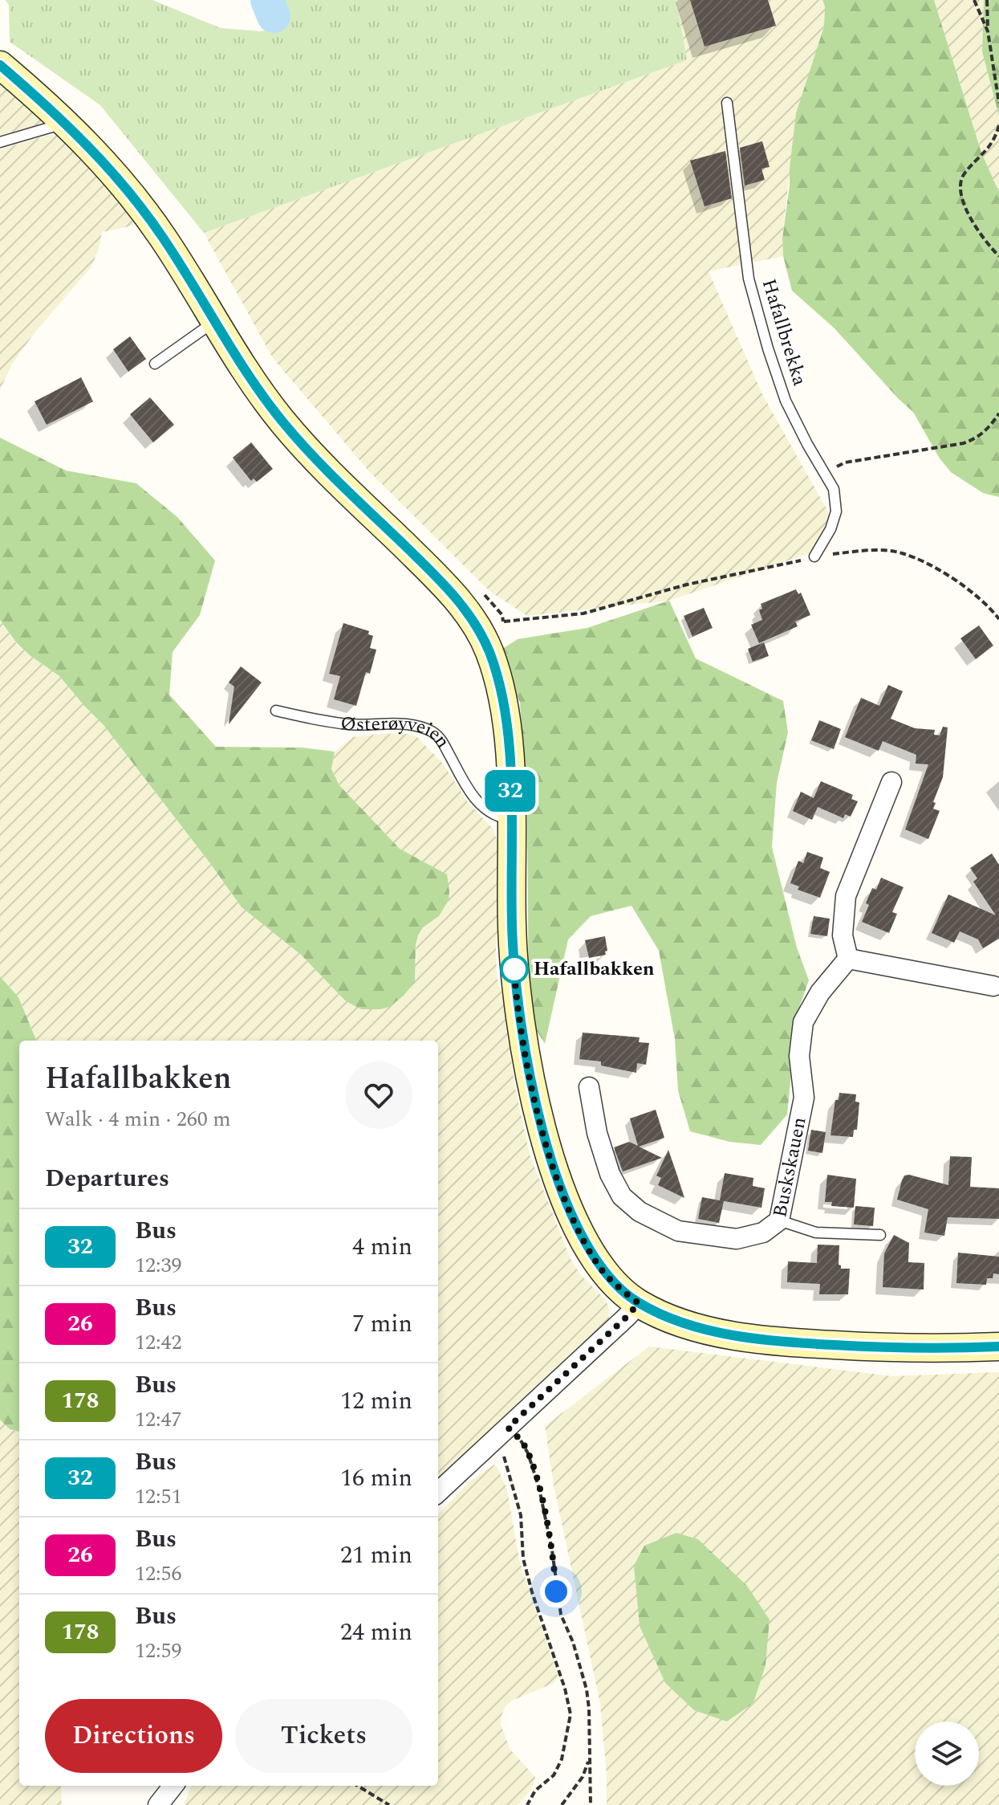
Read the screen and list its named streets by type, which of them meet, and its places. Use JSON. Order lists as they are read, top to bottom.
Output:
{
  "streets": {
    "street": ["Buskskauen"],
    "lane": ["Hafallbrekka", "Østerøyveien"]
  },
  "places": ["Hafallbakken"],
  "lines": ["bus line 32"],
  "page": {
    "on_map": "32",
    "heading": [
      ["Hafallbakken", "Walk · 4 min · 260 m"],
      "Departures"
    ],
    "list": [
      {
        "mark": "32",
        "name": "Bus",
        "note": "12:39",
        "value": "4 min"
      },
      {
        "mark": "26",
        "name": "Bus",
        "note": "12:42",
        "value": "7 min"
      },
      {
        "mark": "178",
        "name": "Bus",
        "note": "12:47",
        "value": "12 min"
      },
      {
        "mark": "32",
        "name": "Bus",
        "note": "12:51",
        "value": "16 min"
      },
      {
        "mark": "26",
        "name": "Bus",
        "note": "12:56",
        "value": "21 min"
      },
      {
        "mark": "178",
        "name": "Bus",
        "note": "12:59",
        "value": "24 min"
      }
    ],
    "buttons": ["Directions", "Tickets"]
  }
}
